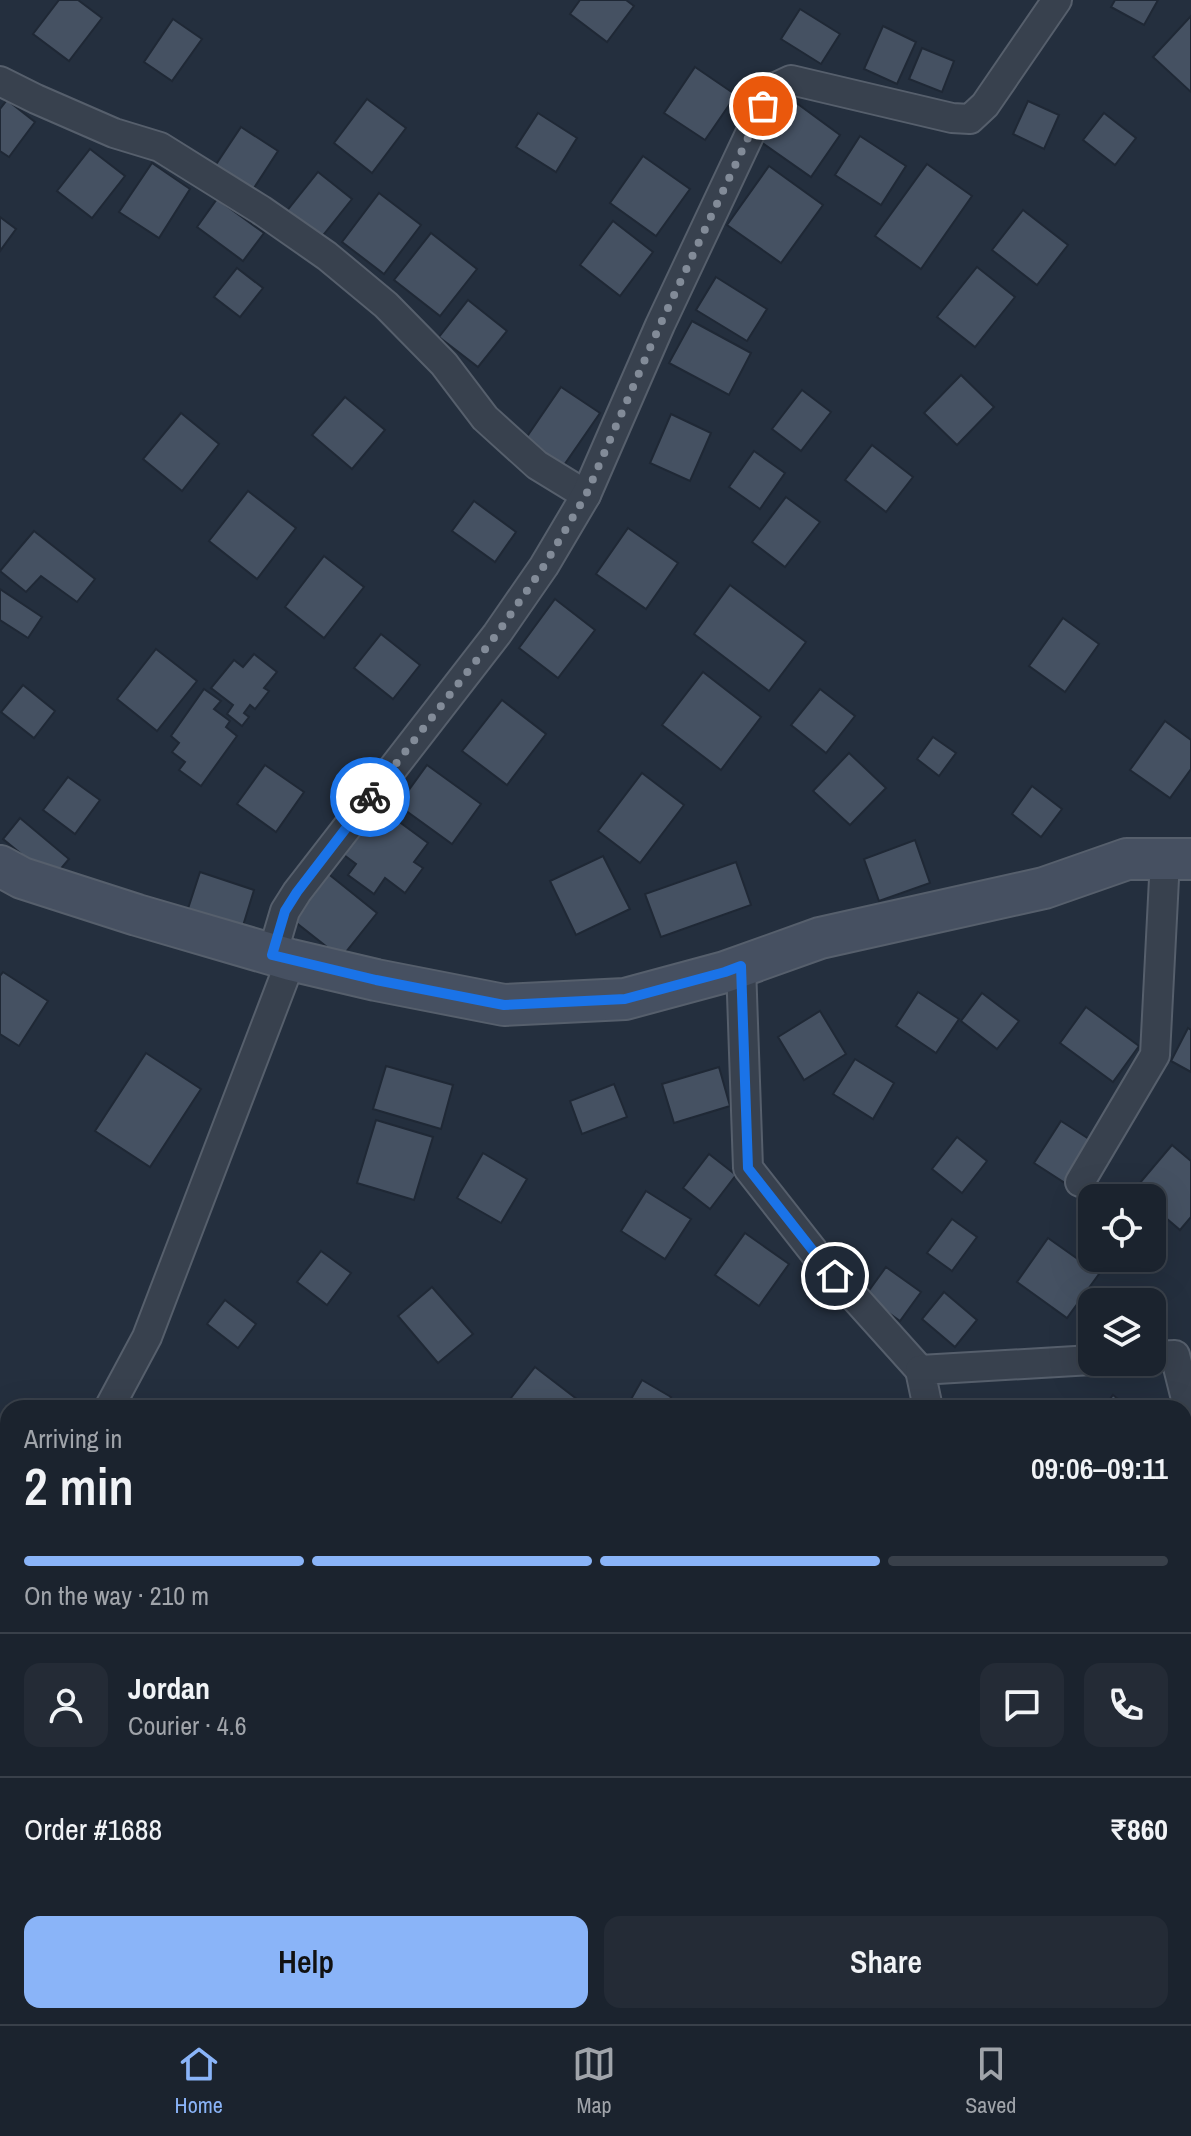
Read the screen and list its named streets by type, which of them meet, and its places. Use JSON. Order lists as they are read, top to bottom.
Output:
{
  "page": {
    "heading": ["2 min", "Arriving in", "09:06–09:11"],
    "panel": [
      "Jordan",
      "Courier · 4.6",
      "Order #1688",
      "₹860"
    ],
    "bar": "On the way · 210 m",
    "buttons": ["Help", "Share"],
    "tabs": ["Home", "Map", "Saved"]
  }
}
